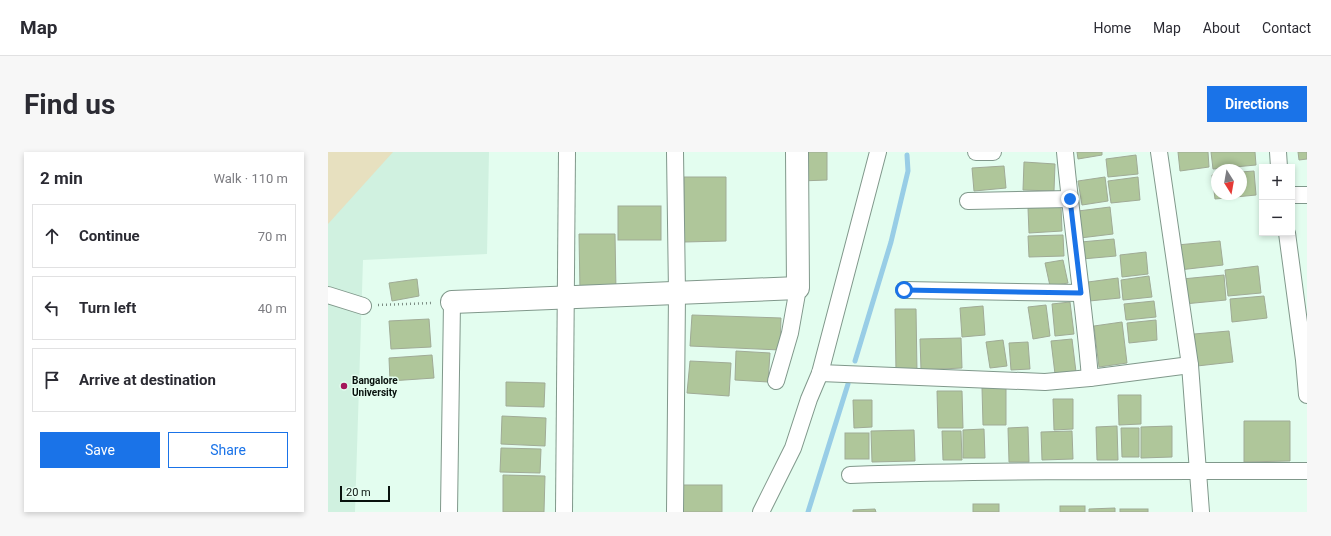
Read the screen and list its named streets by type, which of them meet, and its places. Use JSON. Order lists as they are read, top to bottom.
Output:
{
  "places": ["Bangalore University"],
  "scale_bar": "20 m",
  "north": "bottom",
  "page": {
    "header": "Map",
    "nav": [
      "Home",
      "Map",
      "About",
      "Contact"
    ],
    "buttons": [
      "Directions",
      ["Save", "Share"]
    ],
    "title": "Find us",
    "heading": ["2 min", "Walk · 110 m"],
    "map_buttons": ["+", "−"],
    "list": [
      ["Continue", "70 m"],
      ["Turn left", "40 m"],
      "Arrive at destination"
    ],
    "scale": "20 m"
  }
}
